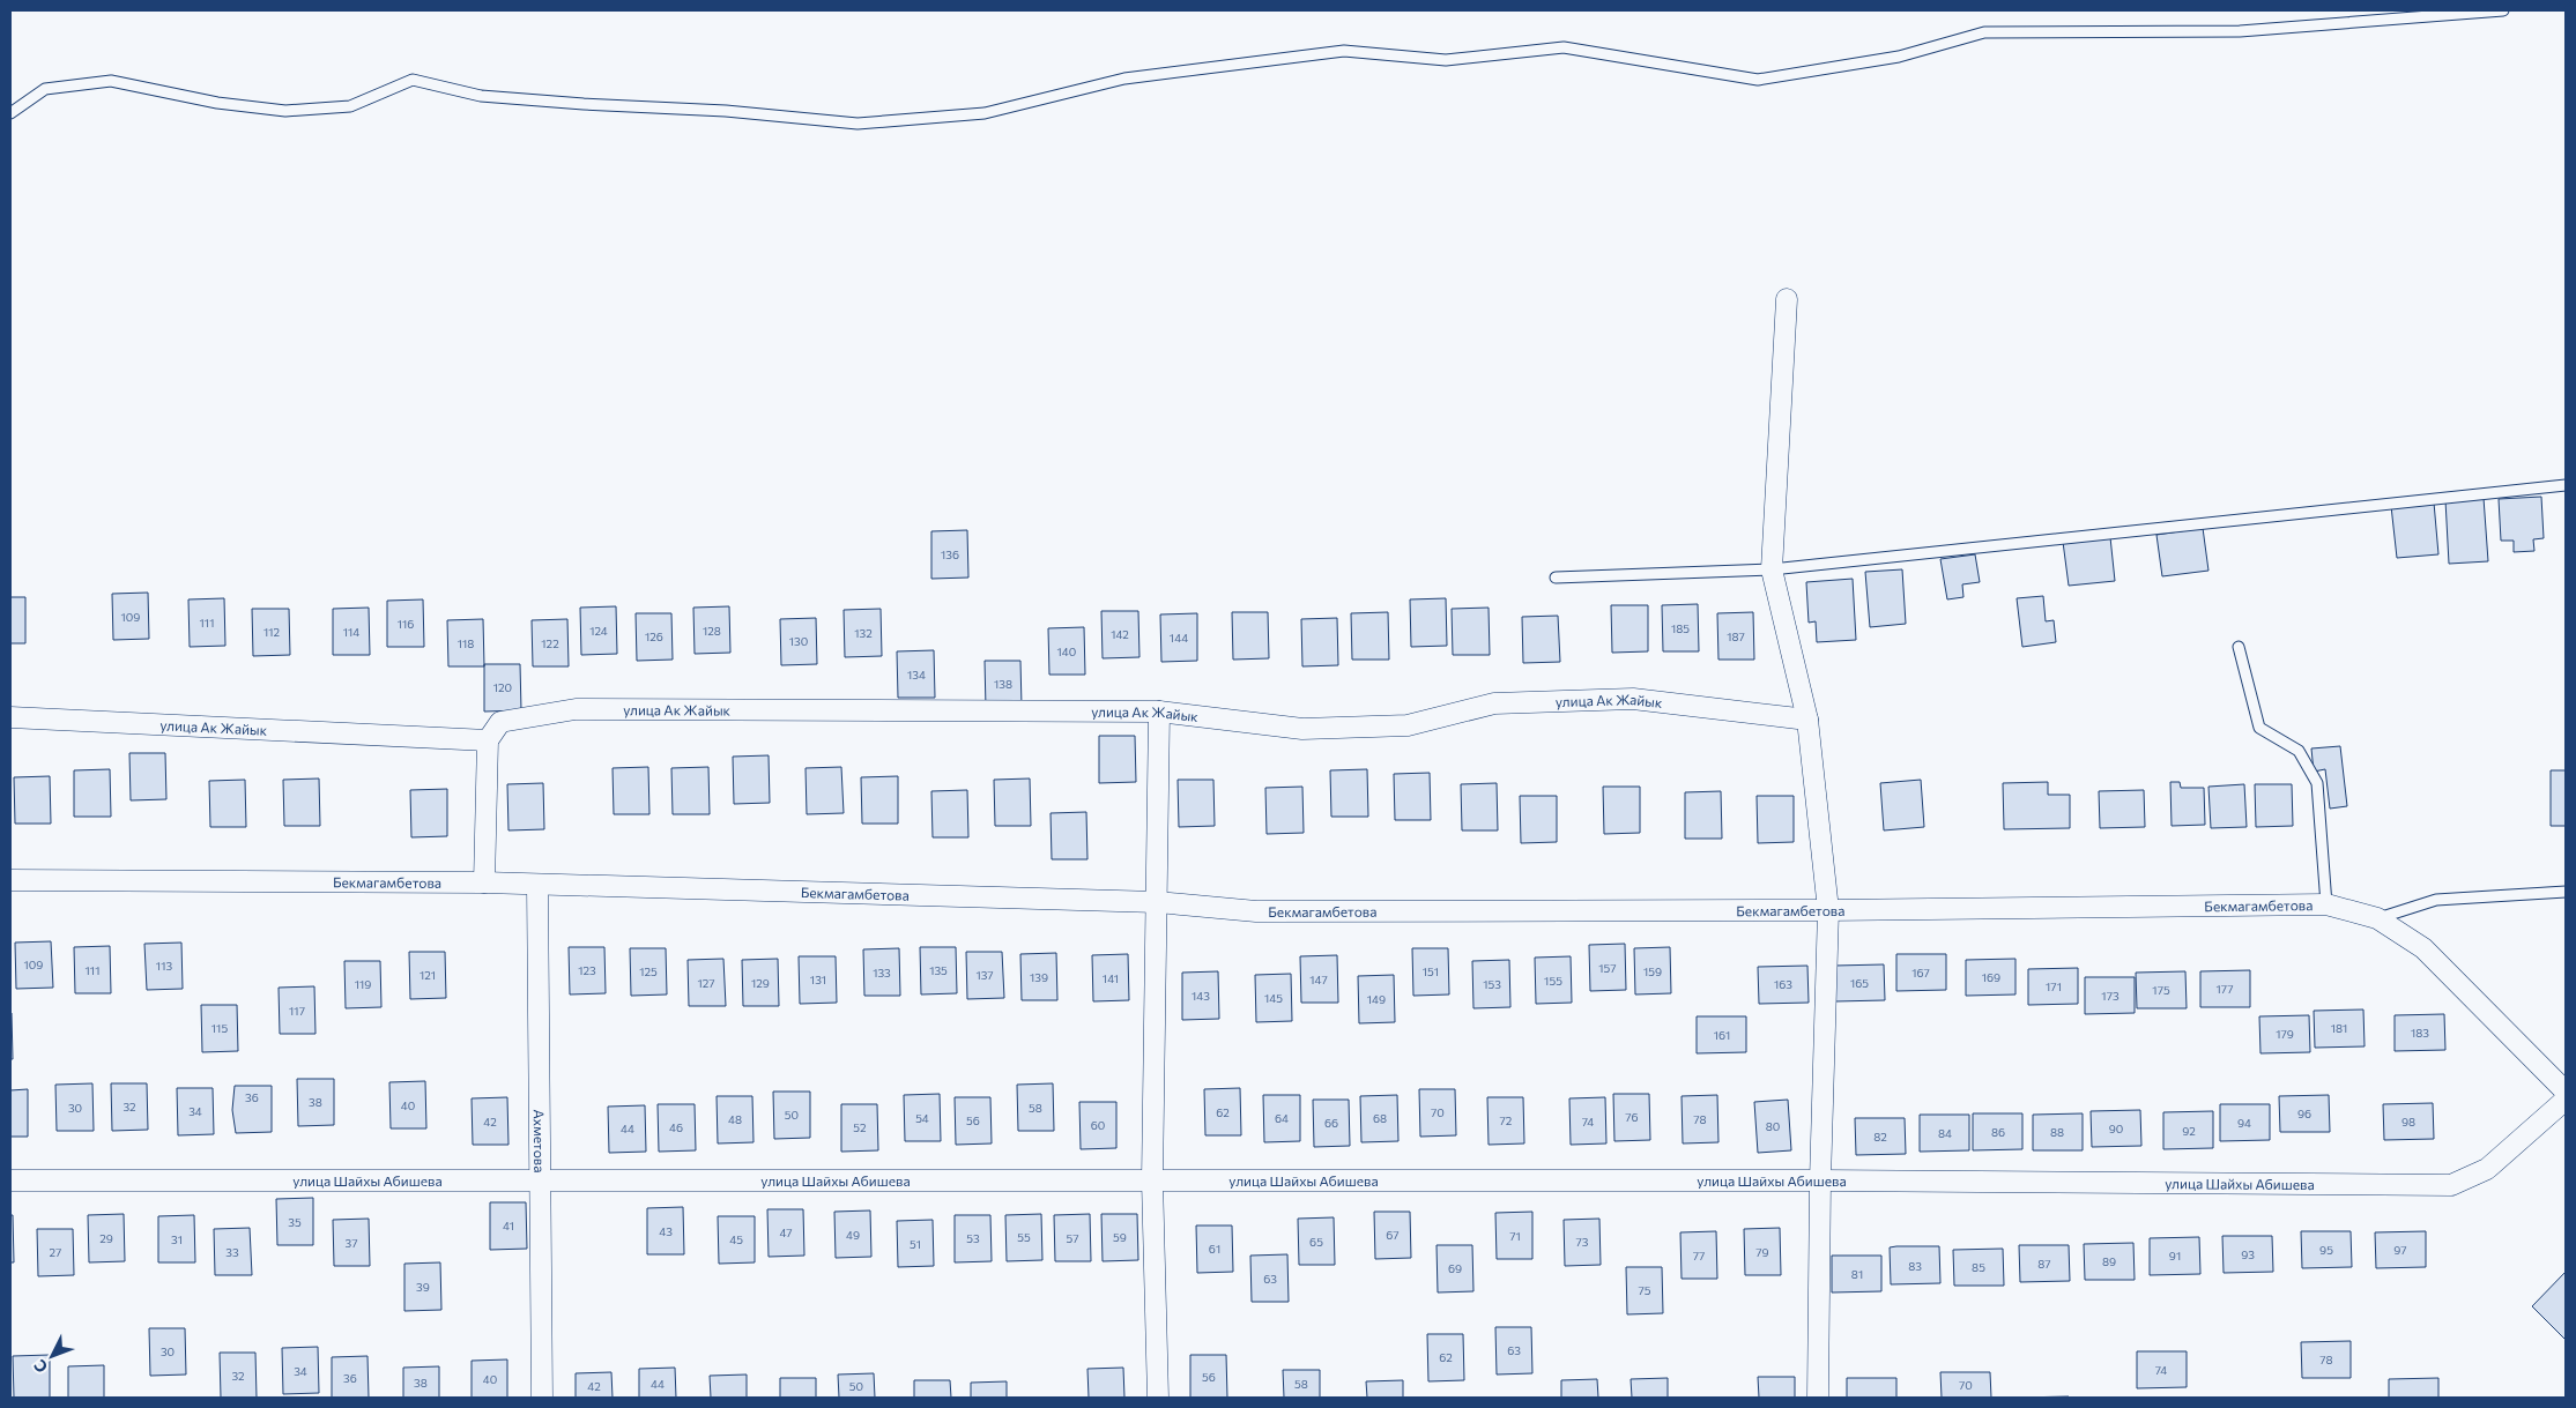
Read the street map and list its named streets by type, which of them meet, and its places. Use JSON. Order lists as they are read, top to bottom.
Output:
{
  "streets": {
    "street": [
      "улица Ак Жайык",
      "Бекмагамбетова",
      "Ахметова",
      "улица Шайхы Абишева"
    ]
  },
  "crossings": [
    ["Бекмагамбетова", "Ахметова"],
    ["Ахметова", "улица Шайхы Абишева"]
  ],
  "house_numbers": [
    "136",
    "109",
    "111",
    "116",
    "185",
    "124",
    "128",
    "112",
    "114",
    "132",
    "142",
    "126",
    "187",
    "144",
    "130",
    "118",
    "122",
    "140",
    "134",
    "138",
    "120",
    "109",
    "113",
    "157",
    "111",
    "123",
    "135",
    "125",
    "151",
    "159",
    "133",
    "167",
    "121",
    "137",
    "139",
    "169",
    "141",
    "131",
    "147",
    "155",
    "127",
    "129",
    "165",
    "119",
    "153",
    "163",
    "171",
    "177",
    "175",
    "143",
    "173",
    "145",
    "149",
    "117",
    "115",
    "181",
    "183",
    "179",
    "161",
    "36",
    "38",
    "40",
    "32",
    "30",
    "58",
    "34",
    "62",
    "70",
    "96",
    "50",
    "76",
    "54",
    "64",
    "68",
    "48",
    "78",
    "56",
    "72",
    "42",
    "74",
    "98",
    "66",
    "94",
    "60",
    "80",
    "46",
    "52",
    "44",
    "90",
    "92",
    "86",
    "88",
    "84",
    "82",
    "35",
    "41",
    "43",
    "47",
    "49",
    "67",
    "71",
    "55",
    "59",
    "29",
    "53",
    "57",
    "31",
    "45",
    "65",
    "73",
    "37",
    "51",
    "61",
    "95",
    "97",
    "27",
    "33",
    "79",
    "93",
    "77",
    "91",
    "89",
    "87",
    "83",
    "85",
    "69",
    "81",
    "63",
    "39",
    "75",
    "63",
    "30",
    "62",
    "78",
    "74",
    "34",
    "32",
    "56",
    "36",
    "40",
    "38",
    "44",
    "58",
    "70",
    "42",
    "50"
  ],
  "north": "bottom left"
}
